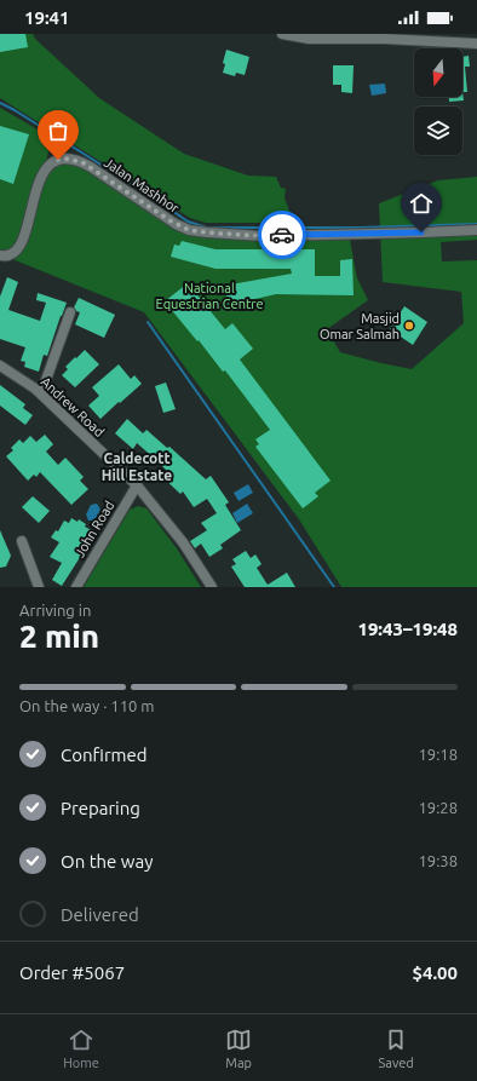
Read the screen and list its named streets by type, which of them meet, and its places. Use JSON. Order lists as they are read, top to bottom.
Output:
{
  "streets": {
    "street": ["Jalan Mashhor", "Andrew Road", "John Road"]
  },
  "crossings": [
    ["Andrew Road", "John Road"]
  ],
  "districts": ["Caldecott Hill Estate"],
  "parks": ["National Equestrian Centre"],
  "places": ["Masjid Omar Salmah"],
  "north": "bottom",
  "page": {
    "status": "19:41",
    "heading": ["2 min", "Arriving in", "19:43–19:48"],
    "panel": ["Order #5067", "$4.00"],
    "bar": "On the way · 110 m",
    "list": [
      ["Confirmed", "19:18"],
      ["Preparing", "19:28"],
      ["On the way", "19:38"],
      "Delivered"
    ],
    "tabs": ["Home", "Map", "Saved"]
  }
}
